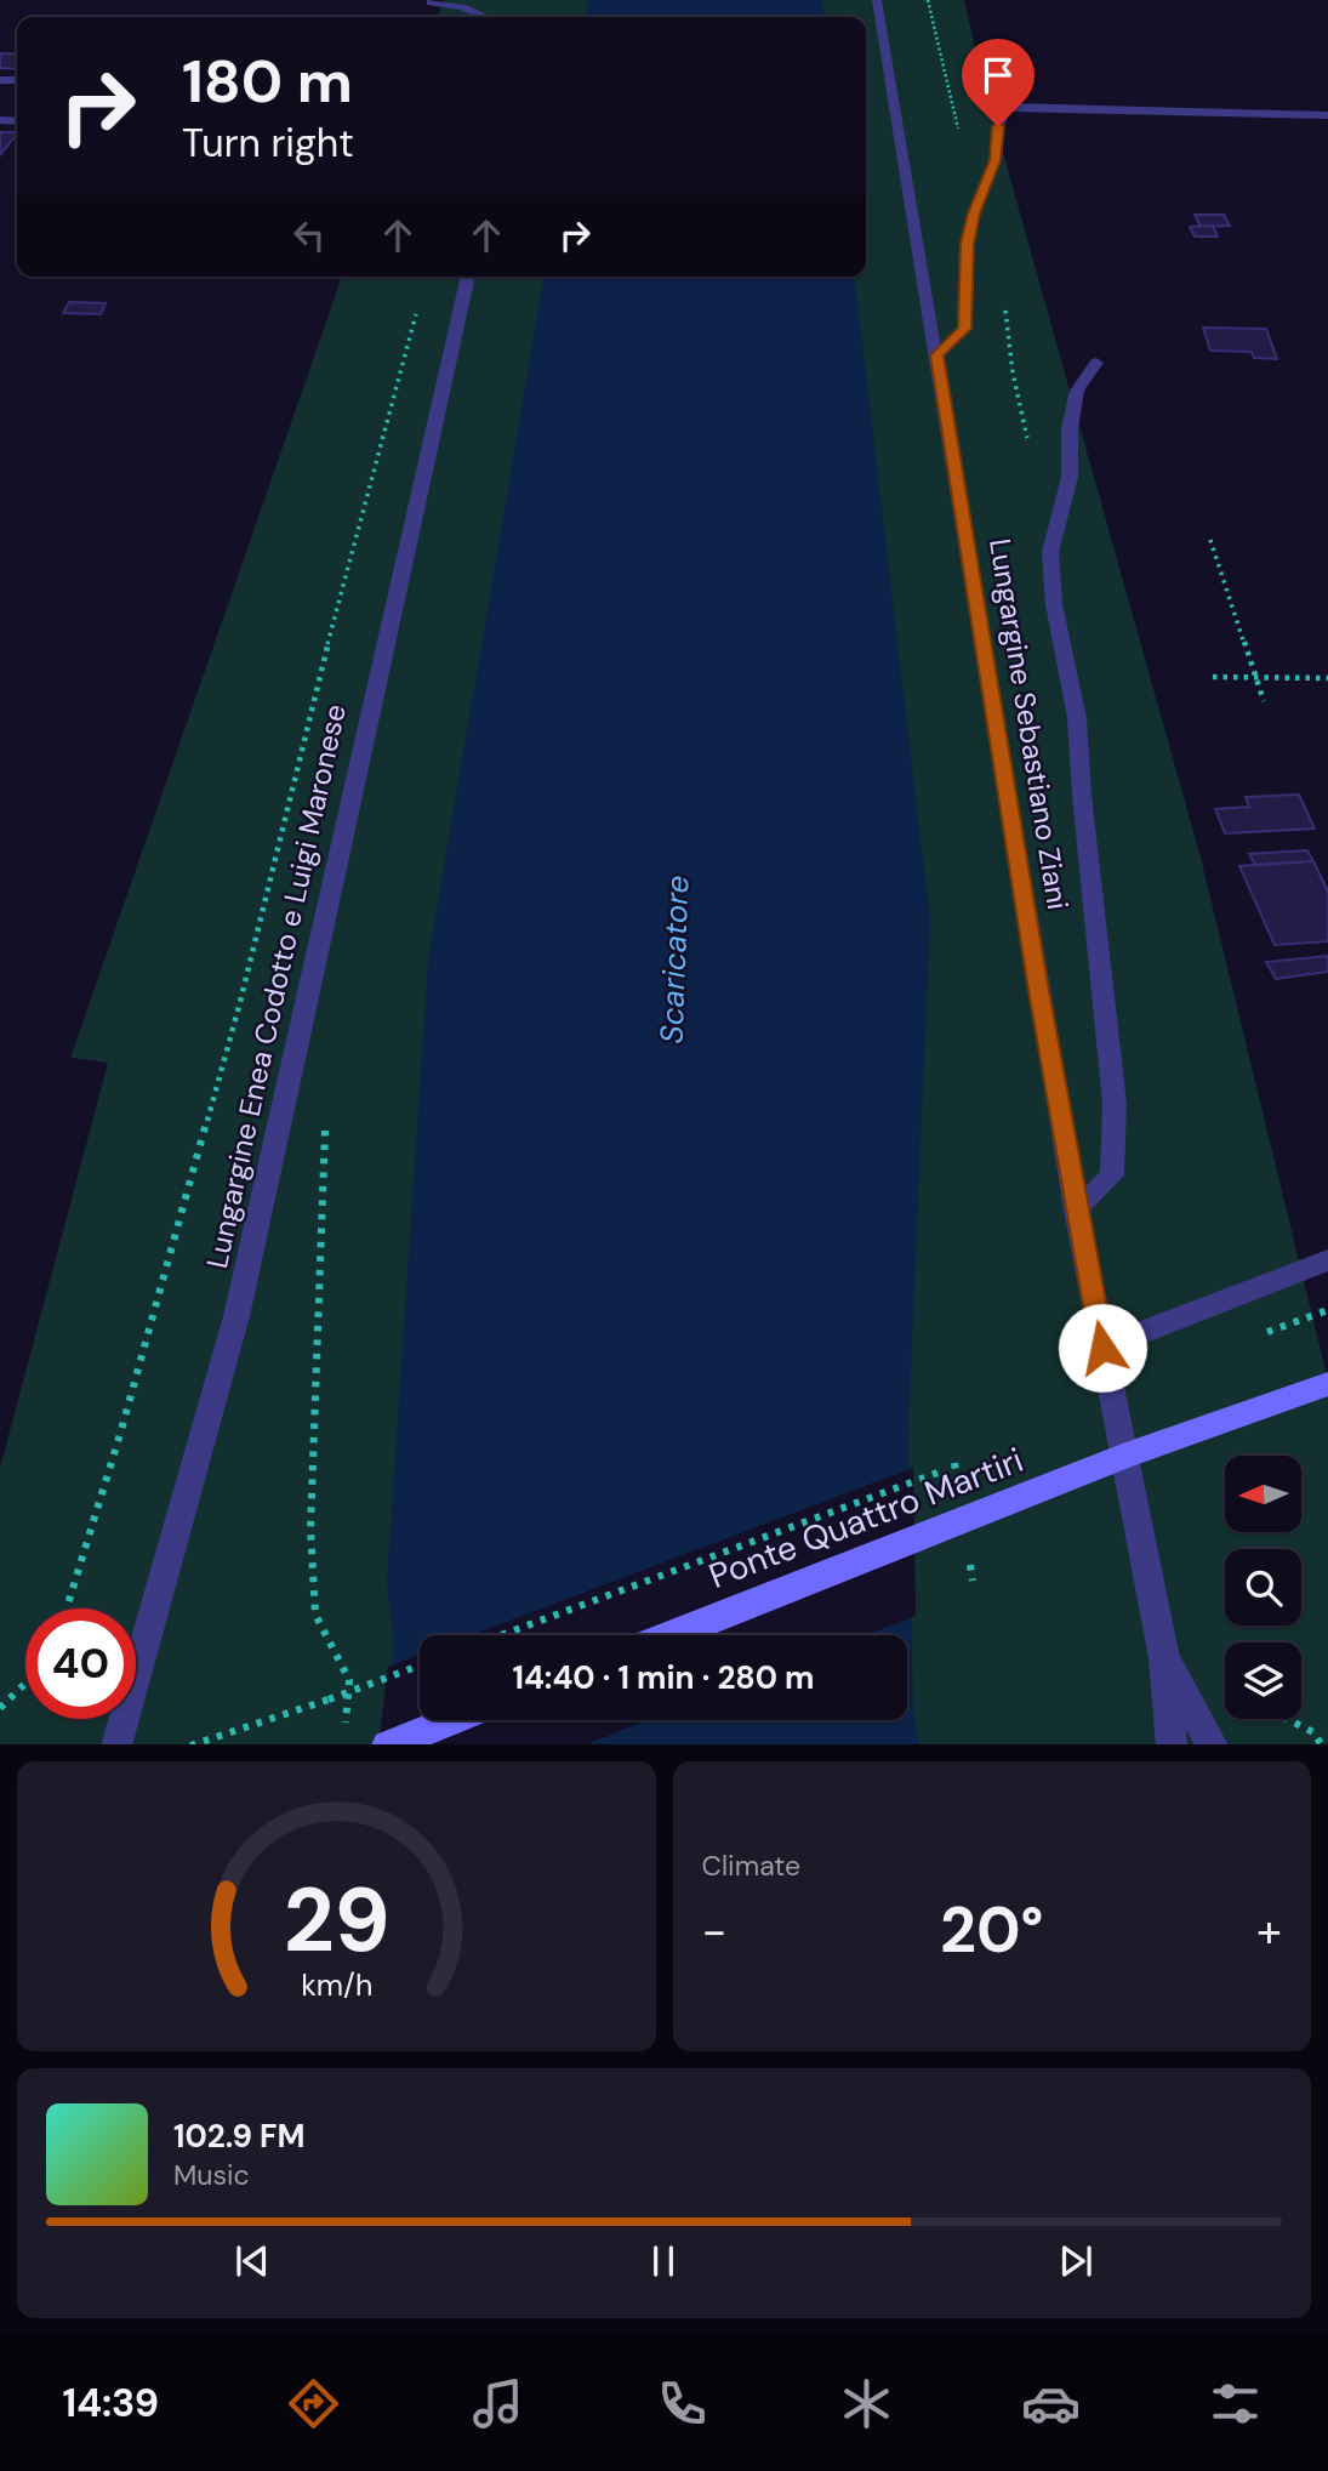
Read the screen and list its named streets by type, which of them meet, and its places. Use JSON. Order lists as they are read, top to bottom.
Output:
{
  "streets": {
    "main road": ["Ponte Quattro Martiri"],
    "street": ["Lungargine Sebastiano Ziani", "Lungargine Enea Codotto e Luigi Maronese"]
  },
  "crossings": [
    ["Lungargine Sebastiano Ziani", "Ponte Quattro Martiri"]
  ],
  "water": ["Scaricatore"],
  "north": "left",
  "page": {
    "turn": ["180 m", "Turn right"],
    "limit": "40",
    "trip": "14:40 · 1 min · 280 m",
    "tile": "Climate",
    "heat": ["−", "20°", "+"],
    "song": ["102.9 FM", "Music"],
    "tabs": "14:39",
    "gauge": ["29", "km/h"]
  }
}
